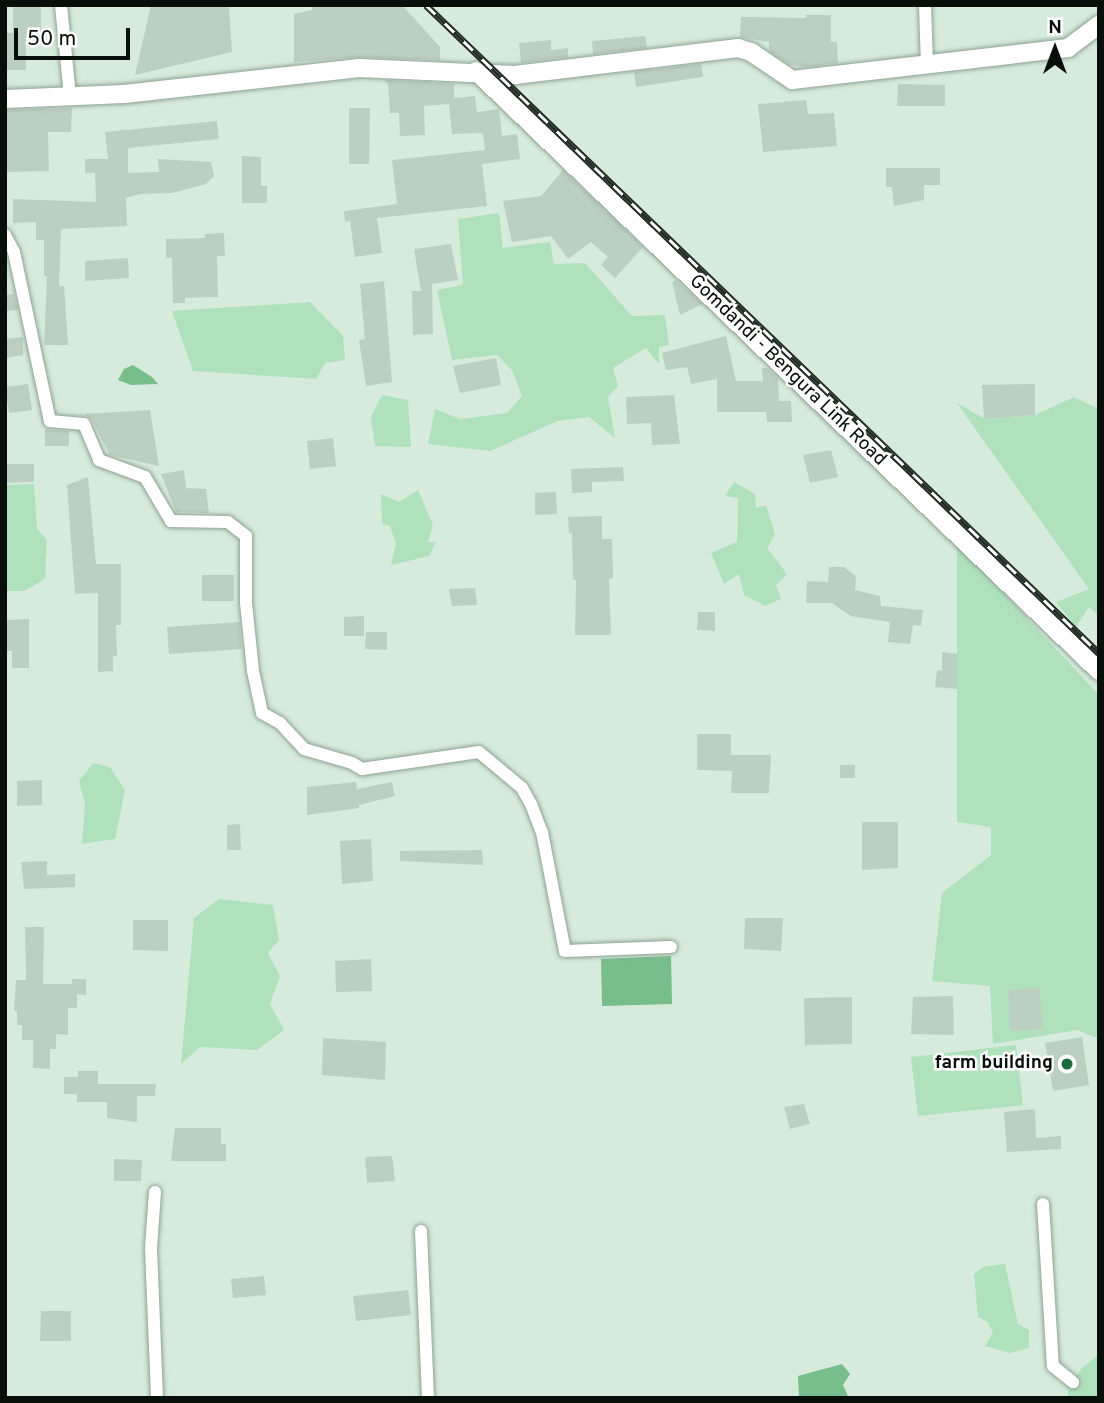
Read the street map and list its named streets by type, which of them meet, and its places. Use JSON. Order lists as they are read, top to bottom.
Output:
{
  "streets": {
    "main road": ["Gomdandi - Bengura Link Road"]
  },
  "places": ["farm building"],
  "scale_bar": "50 m",
  "north": "top"
}
